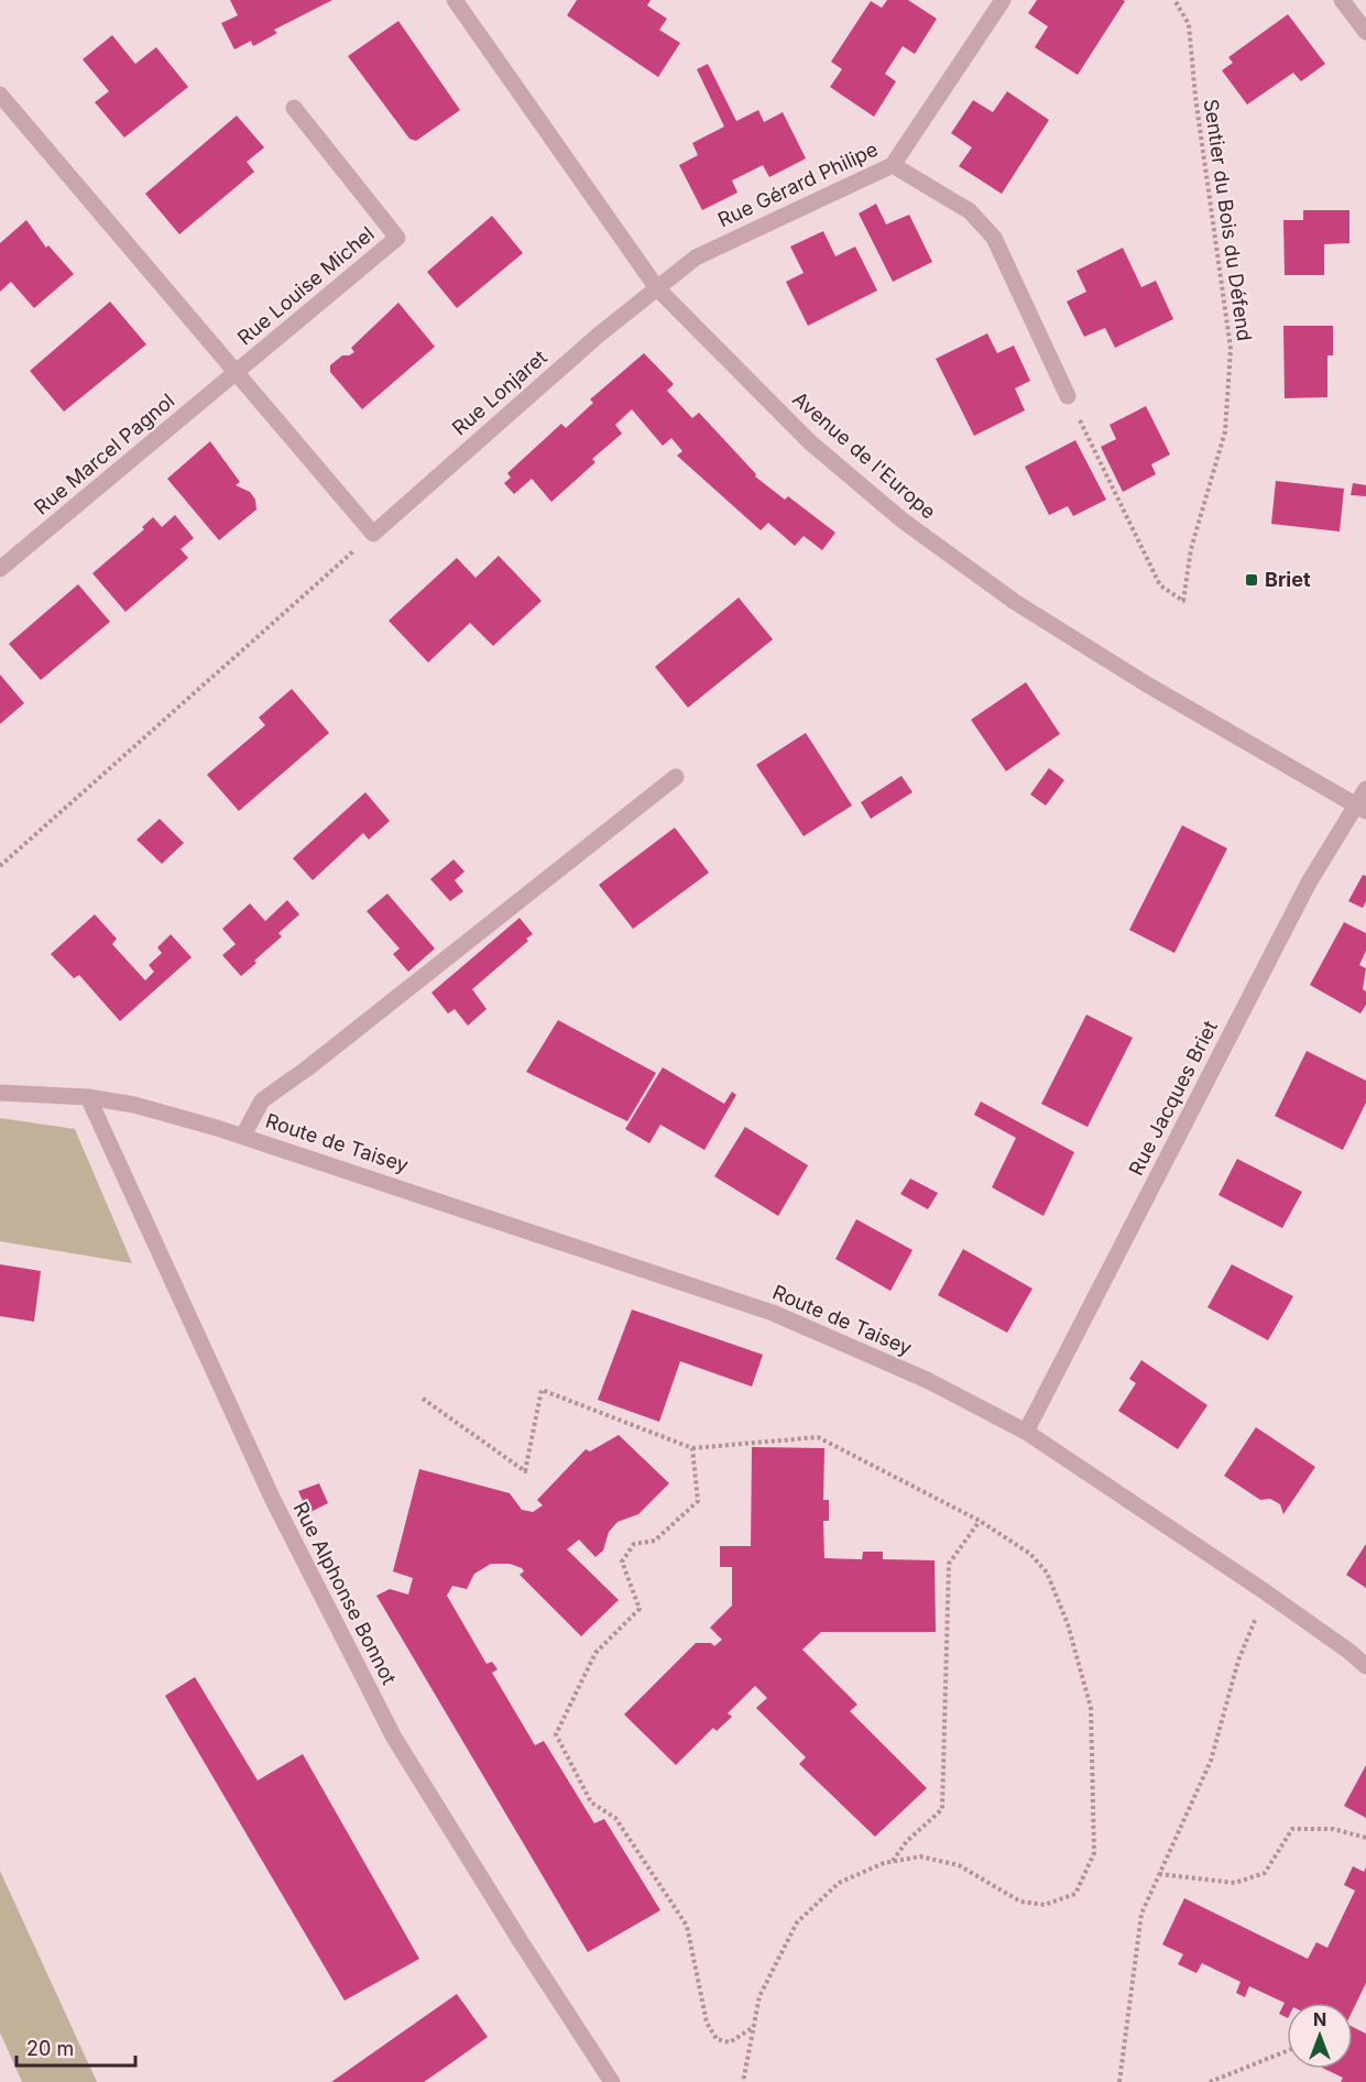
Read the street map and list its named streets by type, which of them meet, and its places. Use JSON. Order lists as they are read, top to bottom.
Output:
{
  "streets": {
    "street": [
      "Rue Gérard Philipe",
      "Rue Louise Michel",
      "Rue Lonjaret",
      "Rue Marcel Pagnol",
      "Avenue de l'Europe",
      "Rue Jacques Briet",
      "Route de Taisey",
      "Rue Alphonse Bonnot"
    ],
    "path": ["Sentier du Bois du Défend"]
  },
  "crossings": [
    ["Rue Gérard Philipe", "Rue Lonjaret"],
    ["Rue Gérard Philipe", "Avenue de l'Europe"],
    ["Rue Louise Michel", "Rue Lonjaret"],
    ["Rue Louise Michel", "Rue Marcel Pagnol"],
    ["Rue Lonjaret", "Avenue de l'Europe"],
    ["Avenue de l'Europe", "Rue Jacques Briet"],
    ["Rue Jacques Briet", "Route de Taisey"],
    ["Route de Taisey", "Rue Alphonse Bonnot"]
  ],
  "places": {
    "transit": ["Briet"]
  },
  "scale_bar": "20 m",
  "north": "top"
}
